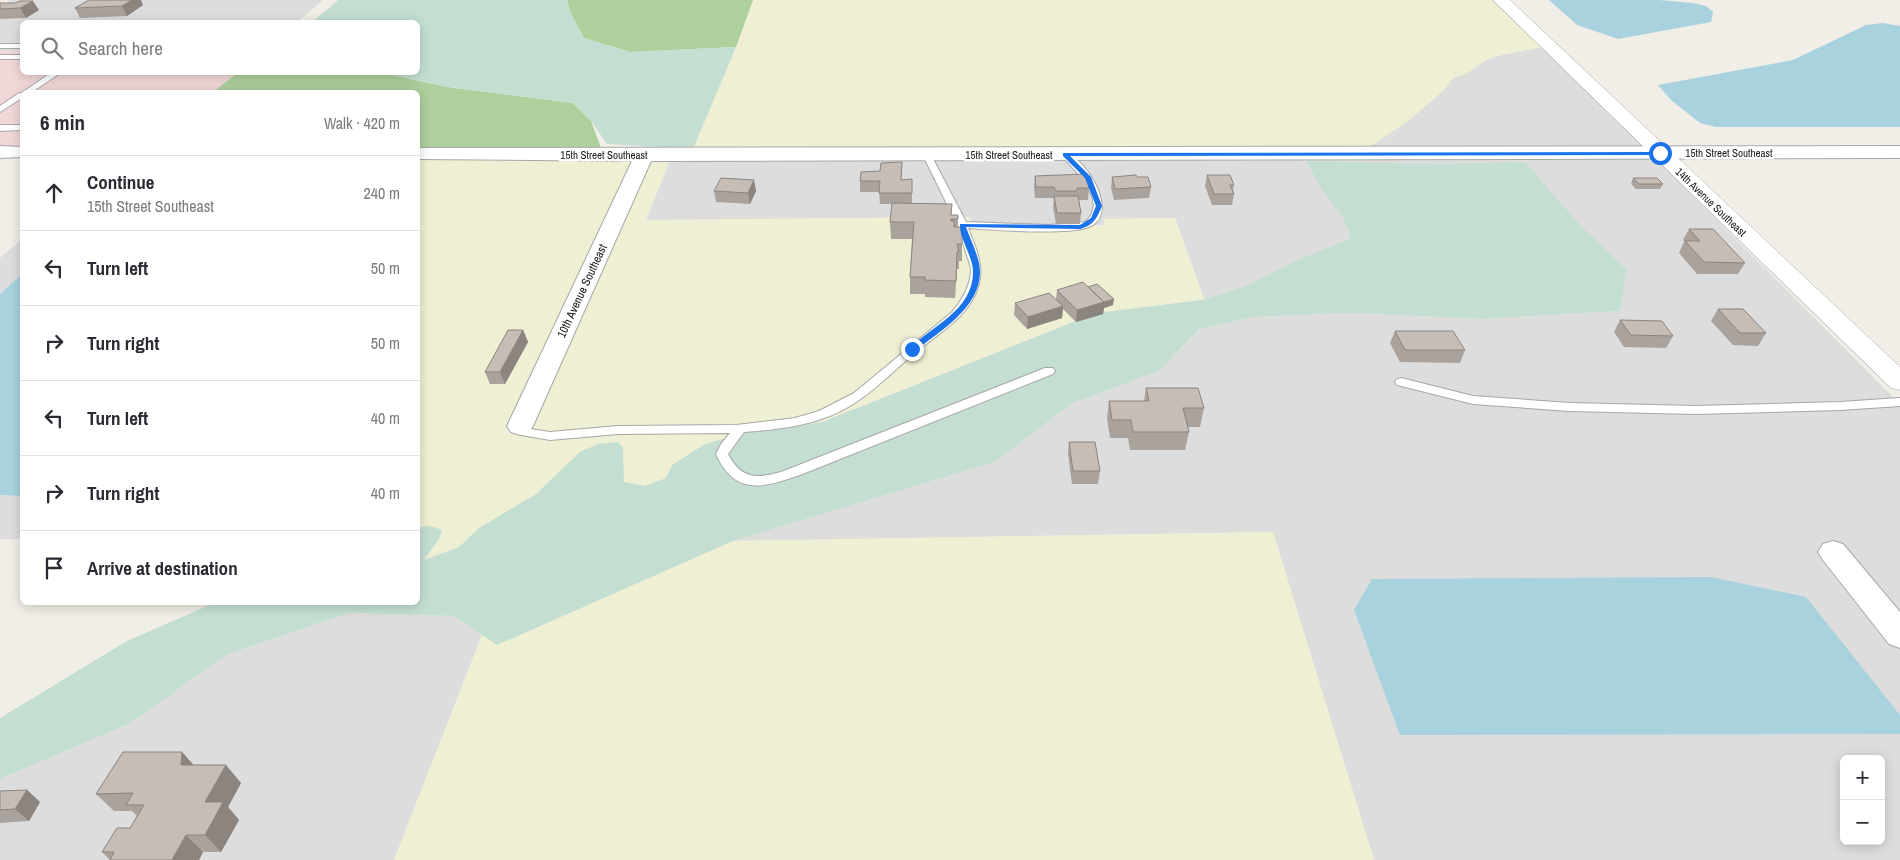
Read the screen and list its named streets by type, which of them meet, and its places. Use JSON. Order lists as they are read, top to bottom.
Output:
{
  "streets": {
    "street": ["15th Street Southeast", "14th Avenue Southeast", "10th Avenue Southeast"]
  },
  "crossings": [
    ["15th Street Southeast", "14th Avenue Southeast"],
    ["15th Street Southeast", "10th Avenue Southeast"]
  ],
  "page": {
    "search": "Search here",
    "heading": ["6 min", "Walk · 420 m"],
    "list": [
      ["Continue", "15th Street Southeast", "240 m"],
      ["Turn left", "50 m"],
      ["Turn right", "50 m"],
      ["Turn left", "40 m"],
      ["Turn right", "40 m"],
      "Arrive at destination"
    ],
    "map_buttons": ["+", "−"]
  }
}
